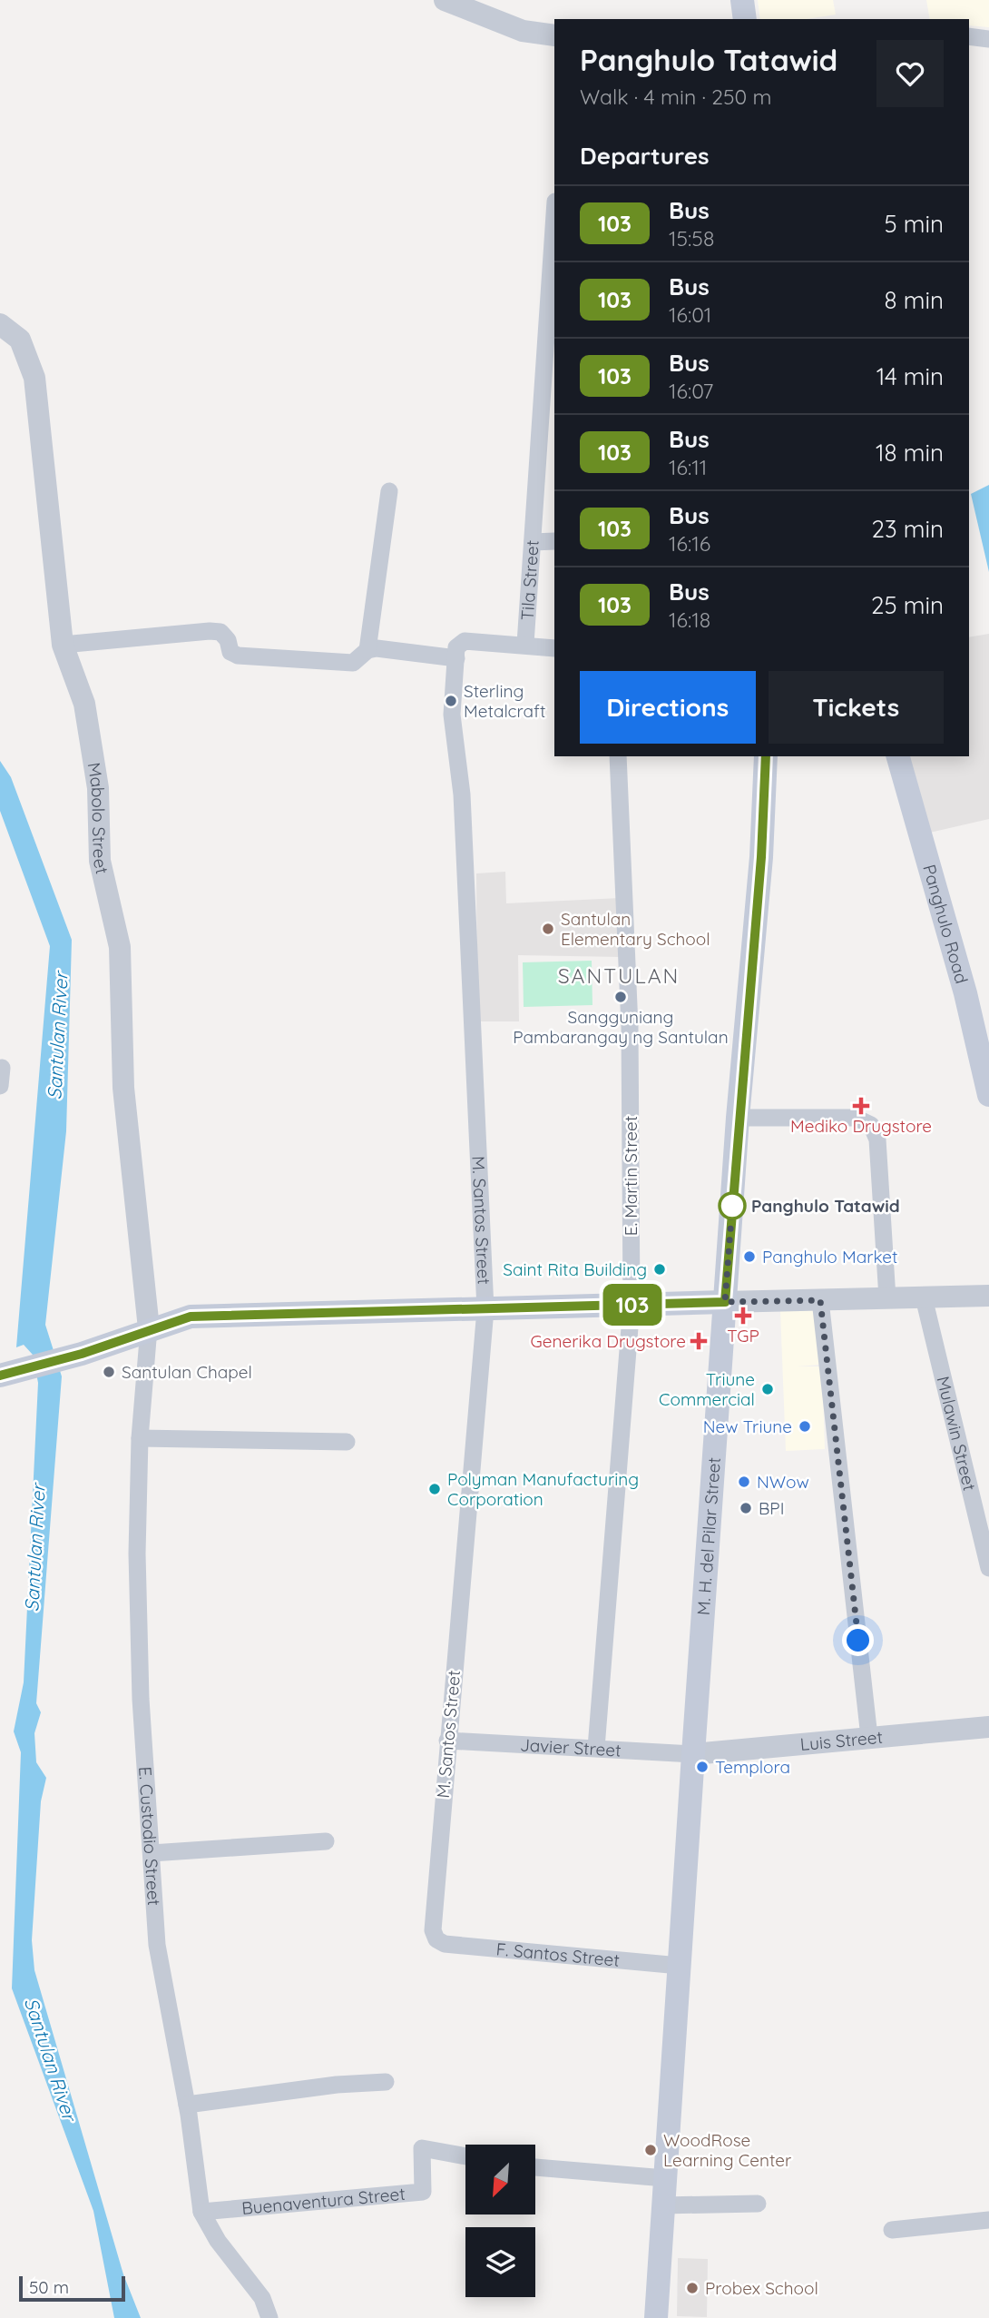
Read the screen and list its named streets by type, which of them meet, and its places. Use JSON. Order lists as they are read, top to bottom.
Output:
{
  "streets": {
    "main road": ["Panghulo Road", "M. H. del Pilar Street"],
    "street": [
      "Tila Street",
      "Mabolo Street",
      "E. Martin Street",
      "M. Santos Street",
      "Mulawin Street",
      "Luis Street",
      "Javier Street",
      "E. Custodio Street",
      "F. Santos Street",
      "Buenaventura Street"
    ]
  },
  "crossings": [
    ["Mabolo Street", "E. Custodio Street"],
    ["E. Martin Street", "Javier Street"],
    ["M. Santos Street", "Javier Street"],
    ["M. Santos Street", "F. Santos Street"],
    ["M. H. del Pilar Street", "Luis Street"],
    ["M. H. del Pilar Street", "Javier Street"],
    ["M. H. del Pilar Street", "F. Santos Street"],
    ["Luis Street", "Javier Street"],
    ["E. Custodio Street", "Buenaventura Street"]
  ],
  "districts": ["SANTULAN"],
  "water": ["Santulan River"],
  "places": {
    "other": [
      "Sterling Metalcraft",
      "Santulan Elementary School",
      "Sangguniang Pambarangay ng Santulan",
      "Panghulo Tatawid",
      "Panghulo Market",
      "Saint Rita Building",
      "Santulan Chapel",
      "Triune Commercial",
      "New Triune",
      "NWow",
      "Polyman Manufacturing Corporation",
      "BPI",
      "Templora",
      "WoodRose Learning Center",
      "Probex School"
    ],
    "health": ["Mediko Drugstore", "TGP", "Generika Drugstore"]
  },
  "lines": ["bus line 103"],
  "scale_bar": "50 m",
  "north": "bottom left",
  "page": {
    "on_map": "103",
    "heading": [
      ["Panghulo Tatawid", "Walk · 4 min · 250 m"],
      "Departures"
    ],
    "list": [
      {
        "mark": "103",
        "name": "Bus",
        "note": "15:58",
        "value": "5 min"
      },
      {
        "mark": "103",
        "name": "Bus",
        "note": "16:01",
        "value": "8 min"
      },
      {
        "mark": "103",
        "name": "Bus",
        "note": "16:07",
        "value": "14 min"
      },
      {
        "mark": "103",
        "name": "Bus",
        "note": "16:11",
        "value": "18 min"
      },
      {
        "mark": "103",
        "name": "Bus",
        "note": "16:16",
        "value": "23 min"
      },
      {
        "mark": "103",
        "name": "Bus",
        "note": "16:18",
        "value": "25 min"
      }
    ],
    "buttons": ["Directions", "Tickets"],
    "scale": "50 m"
  }
}
